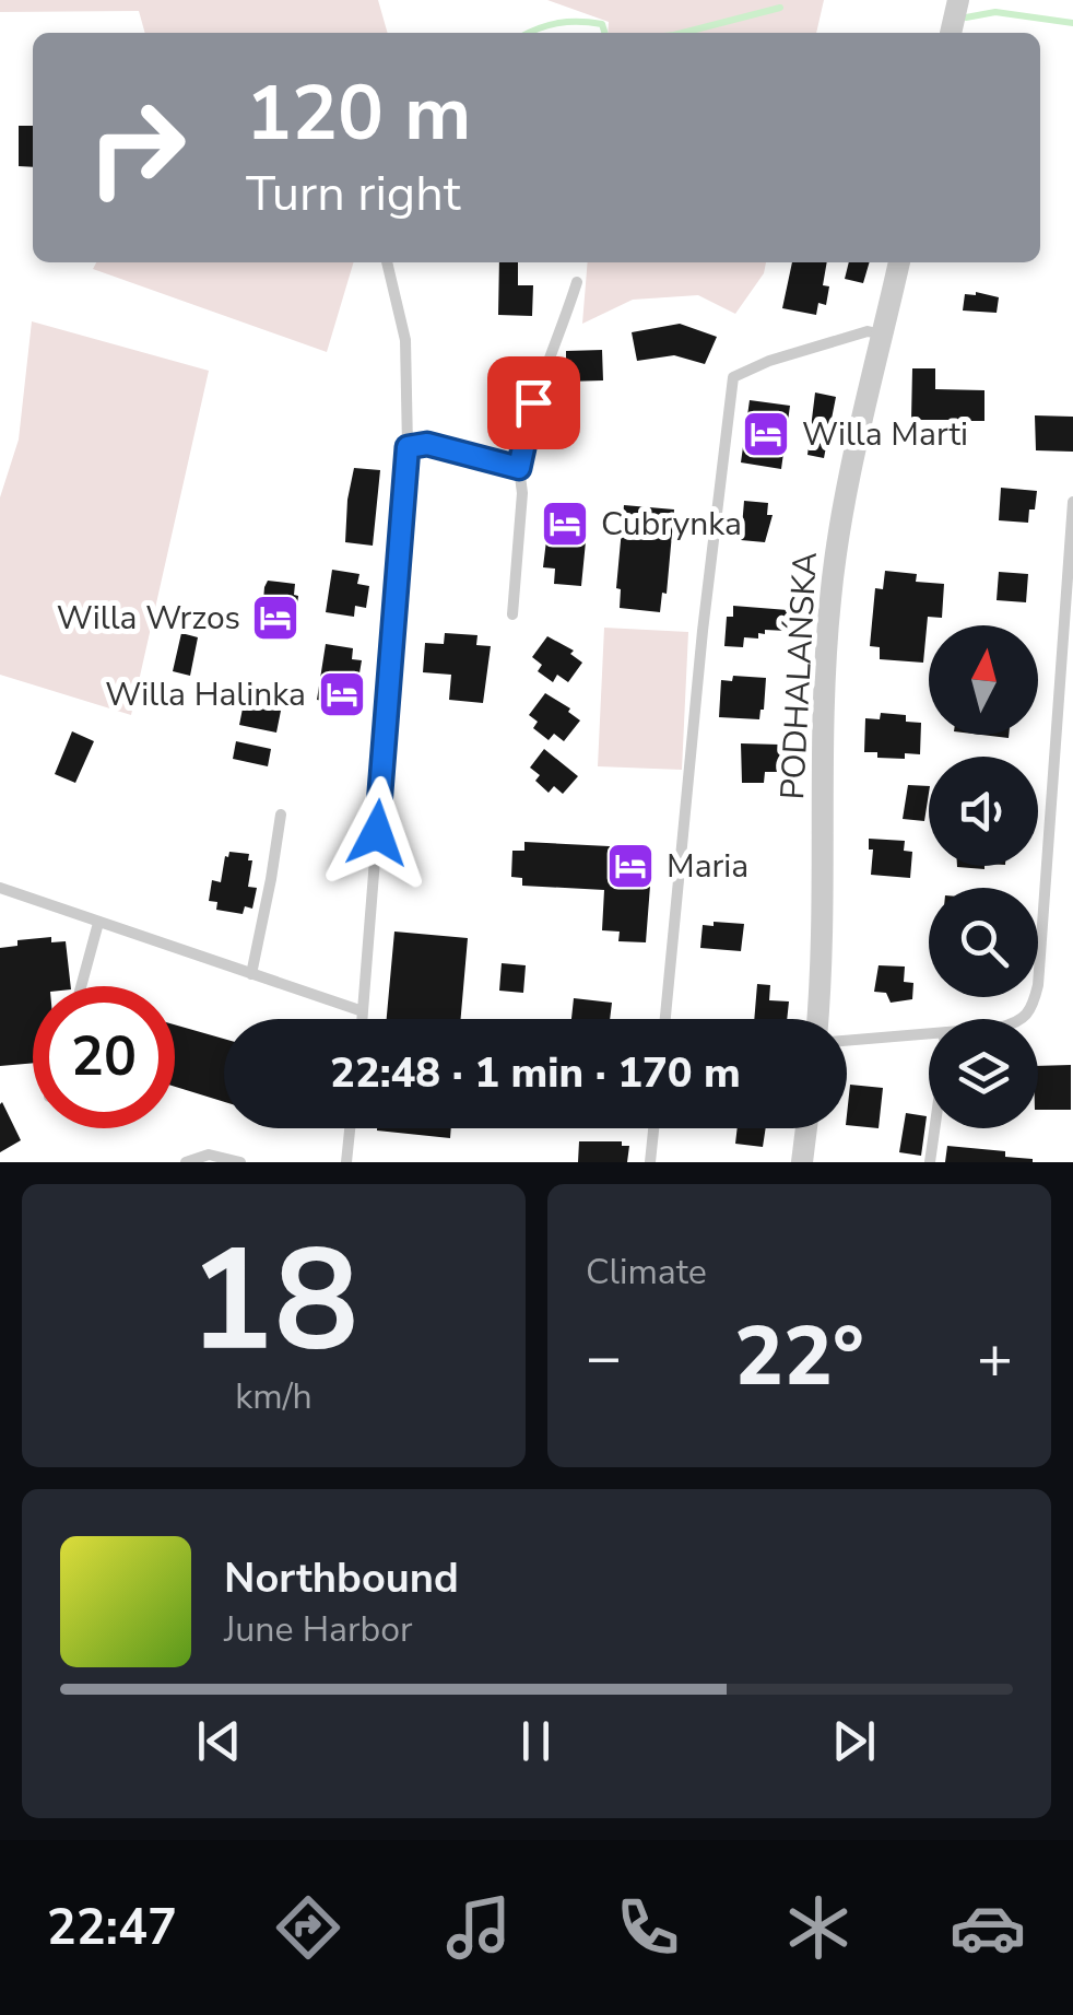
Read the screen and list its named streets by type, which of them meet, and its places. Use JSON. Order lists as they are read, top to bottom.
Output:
{
  "streets": {
    "street": ["PODHALAŃSKA"]
  },
  "places": {
    "hotel": [
      "Willa Marti",
      "Cubrynka",
      "Willa Wrzos",
      "Willa Halinka",
      "Maria"
    ]
  },
  "north": "top",
  "page": {
    "turn": ["120 m", "Turn right"],
    "limit": "20",
    "trip": "22:48 · 1 min · 170 m",
    "tile": [
      ["18", "km/h"],
      "Climate"
    ],
    "heat": ["−", "22°", "+"],
    "song": ["Northbound", "June Harbor"],
    "tabs": "22:47"
  }
}
